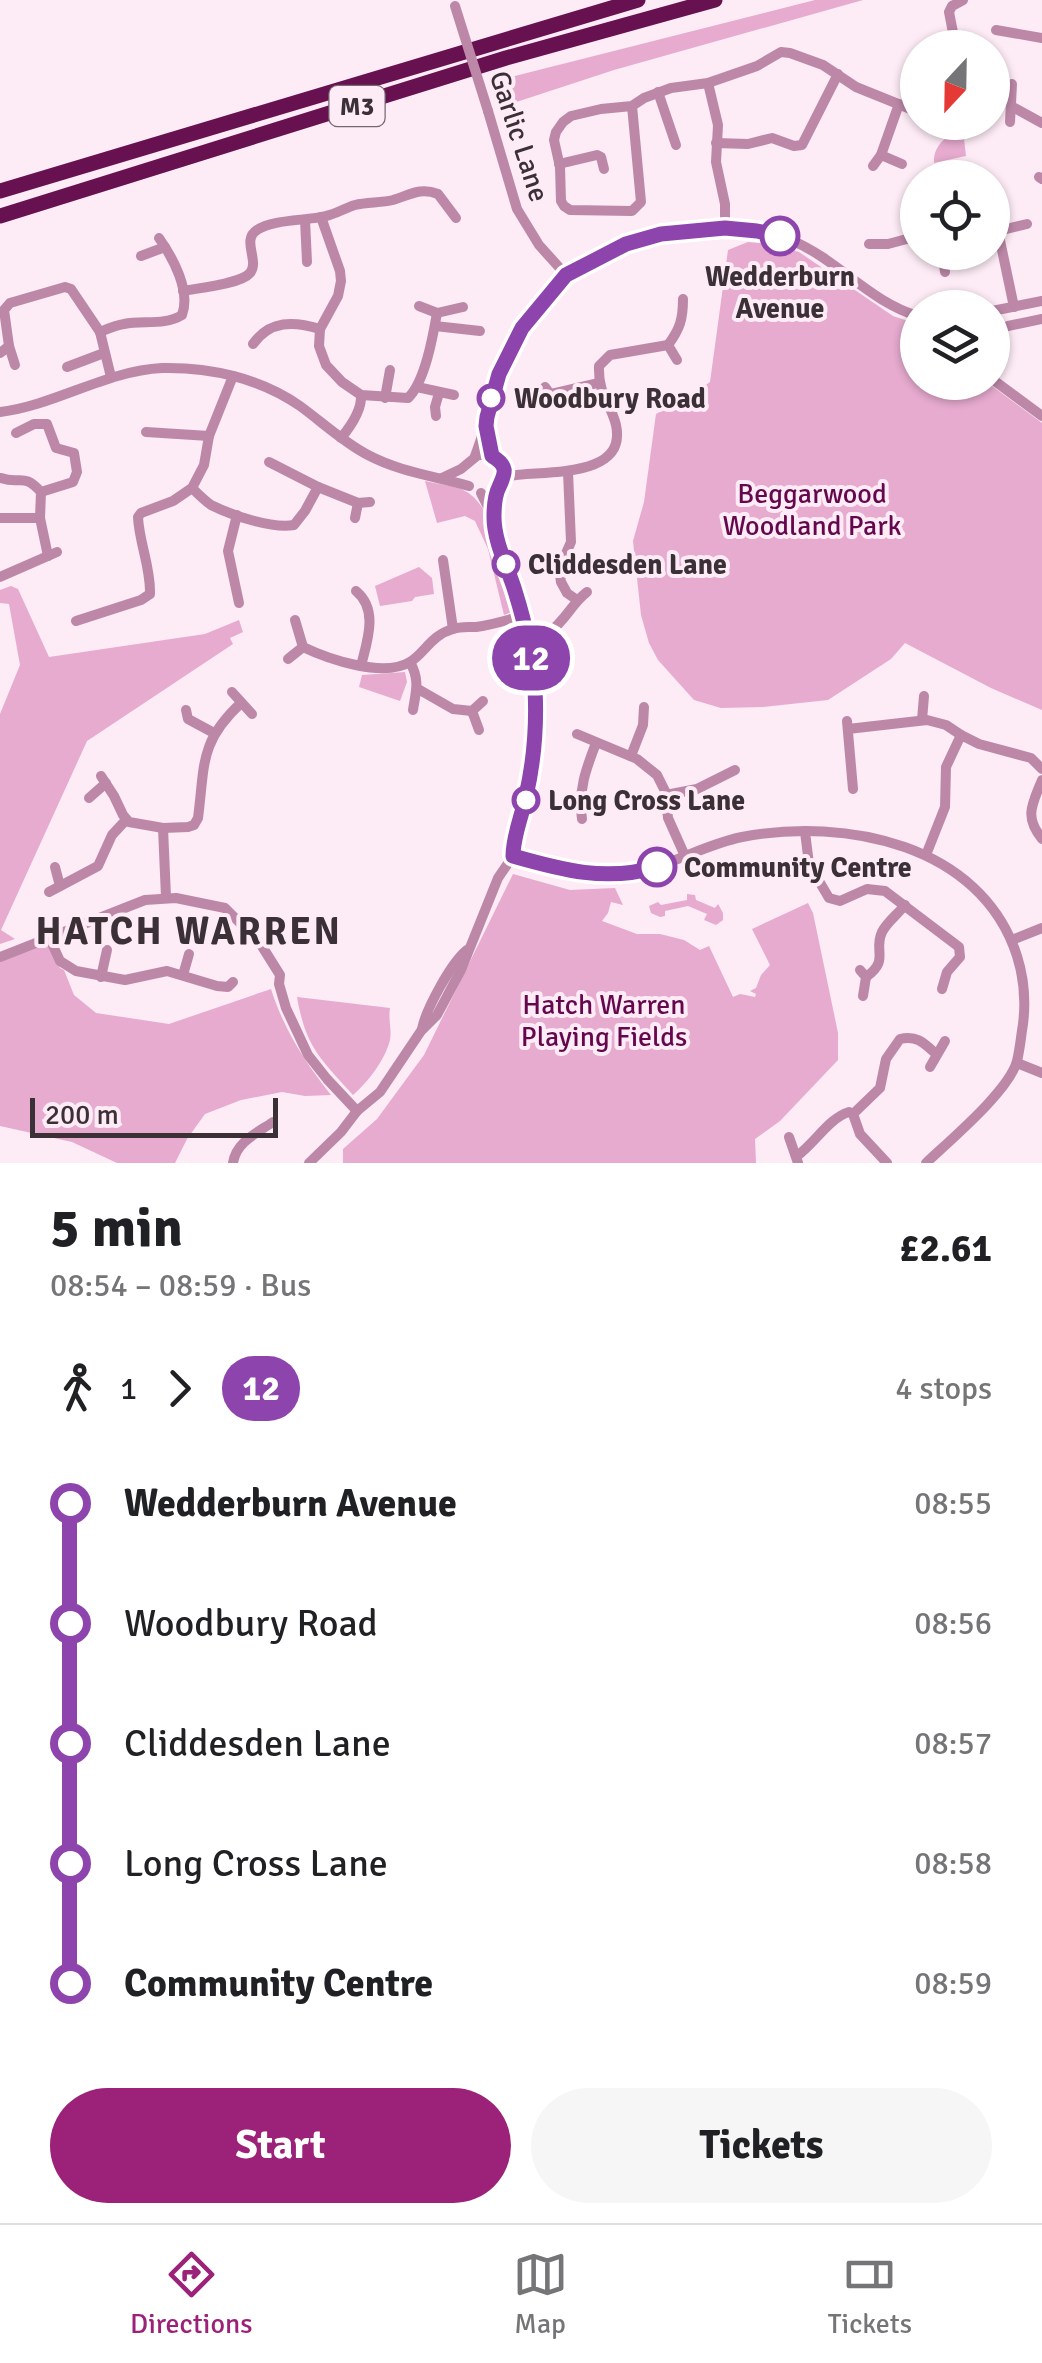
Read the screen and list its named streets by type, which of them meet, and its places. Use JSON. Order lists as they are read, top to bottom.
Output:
{
  "streets": {
    "highway": ["M3"],
    "street": ["Garlic Lane"]
  },
  "districts": ["HATCH WARREN"],
  "parks": ["Beggarwood Woodland Park", "Hatch Warren Playing Fields"],
  "places": [
    "Wedderburn Avenue",
    "Woodbury Road",
    "Cliddesden Lane",
    "Long Cross Lane",
    "Community Centre"
  ],
  "lines": ["bus line 12"],
  "scale_bar": "200 m",
  "north": "bottom",
  "page": {
    "on_map": "12",
    "scale": "200 m",
    "heading": ["5 min", "08:54 – 08:59 · Bus", "£2.61"],
    "legs": ["1", "12", "4 stops"],
    "list": [
      {
        "name": "Wedderburn Avenue",
        "value": "08:55"
      },
      {
        "name": "Woodbury Road",
        "value": "08:56"
      },
      {
        "name": "Cliddesden Lane",
        "value": "08:57"
      },
      {
        "name": "Long Cross Lane",
        "value": "08:58"
      },
      {
        "name": "Community Centre",
        "value": "08:59"
      }
    ],
    "buttons": ["Start", "Tickets"],
    "tabs": ["Directions", "Map", "Tickets"]
  }
}
